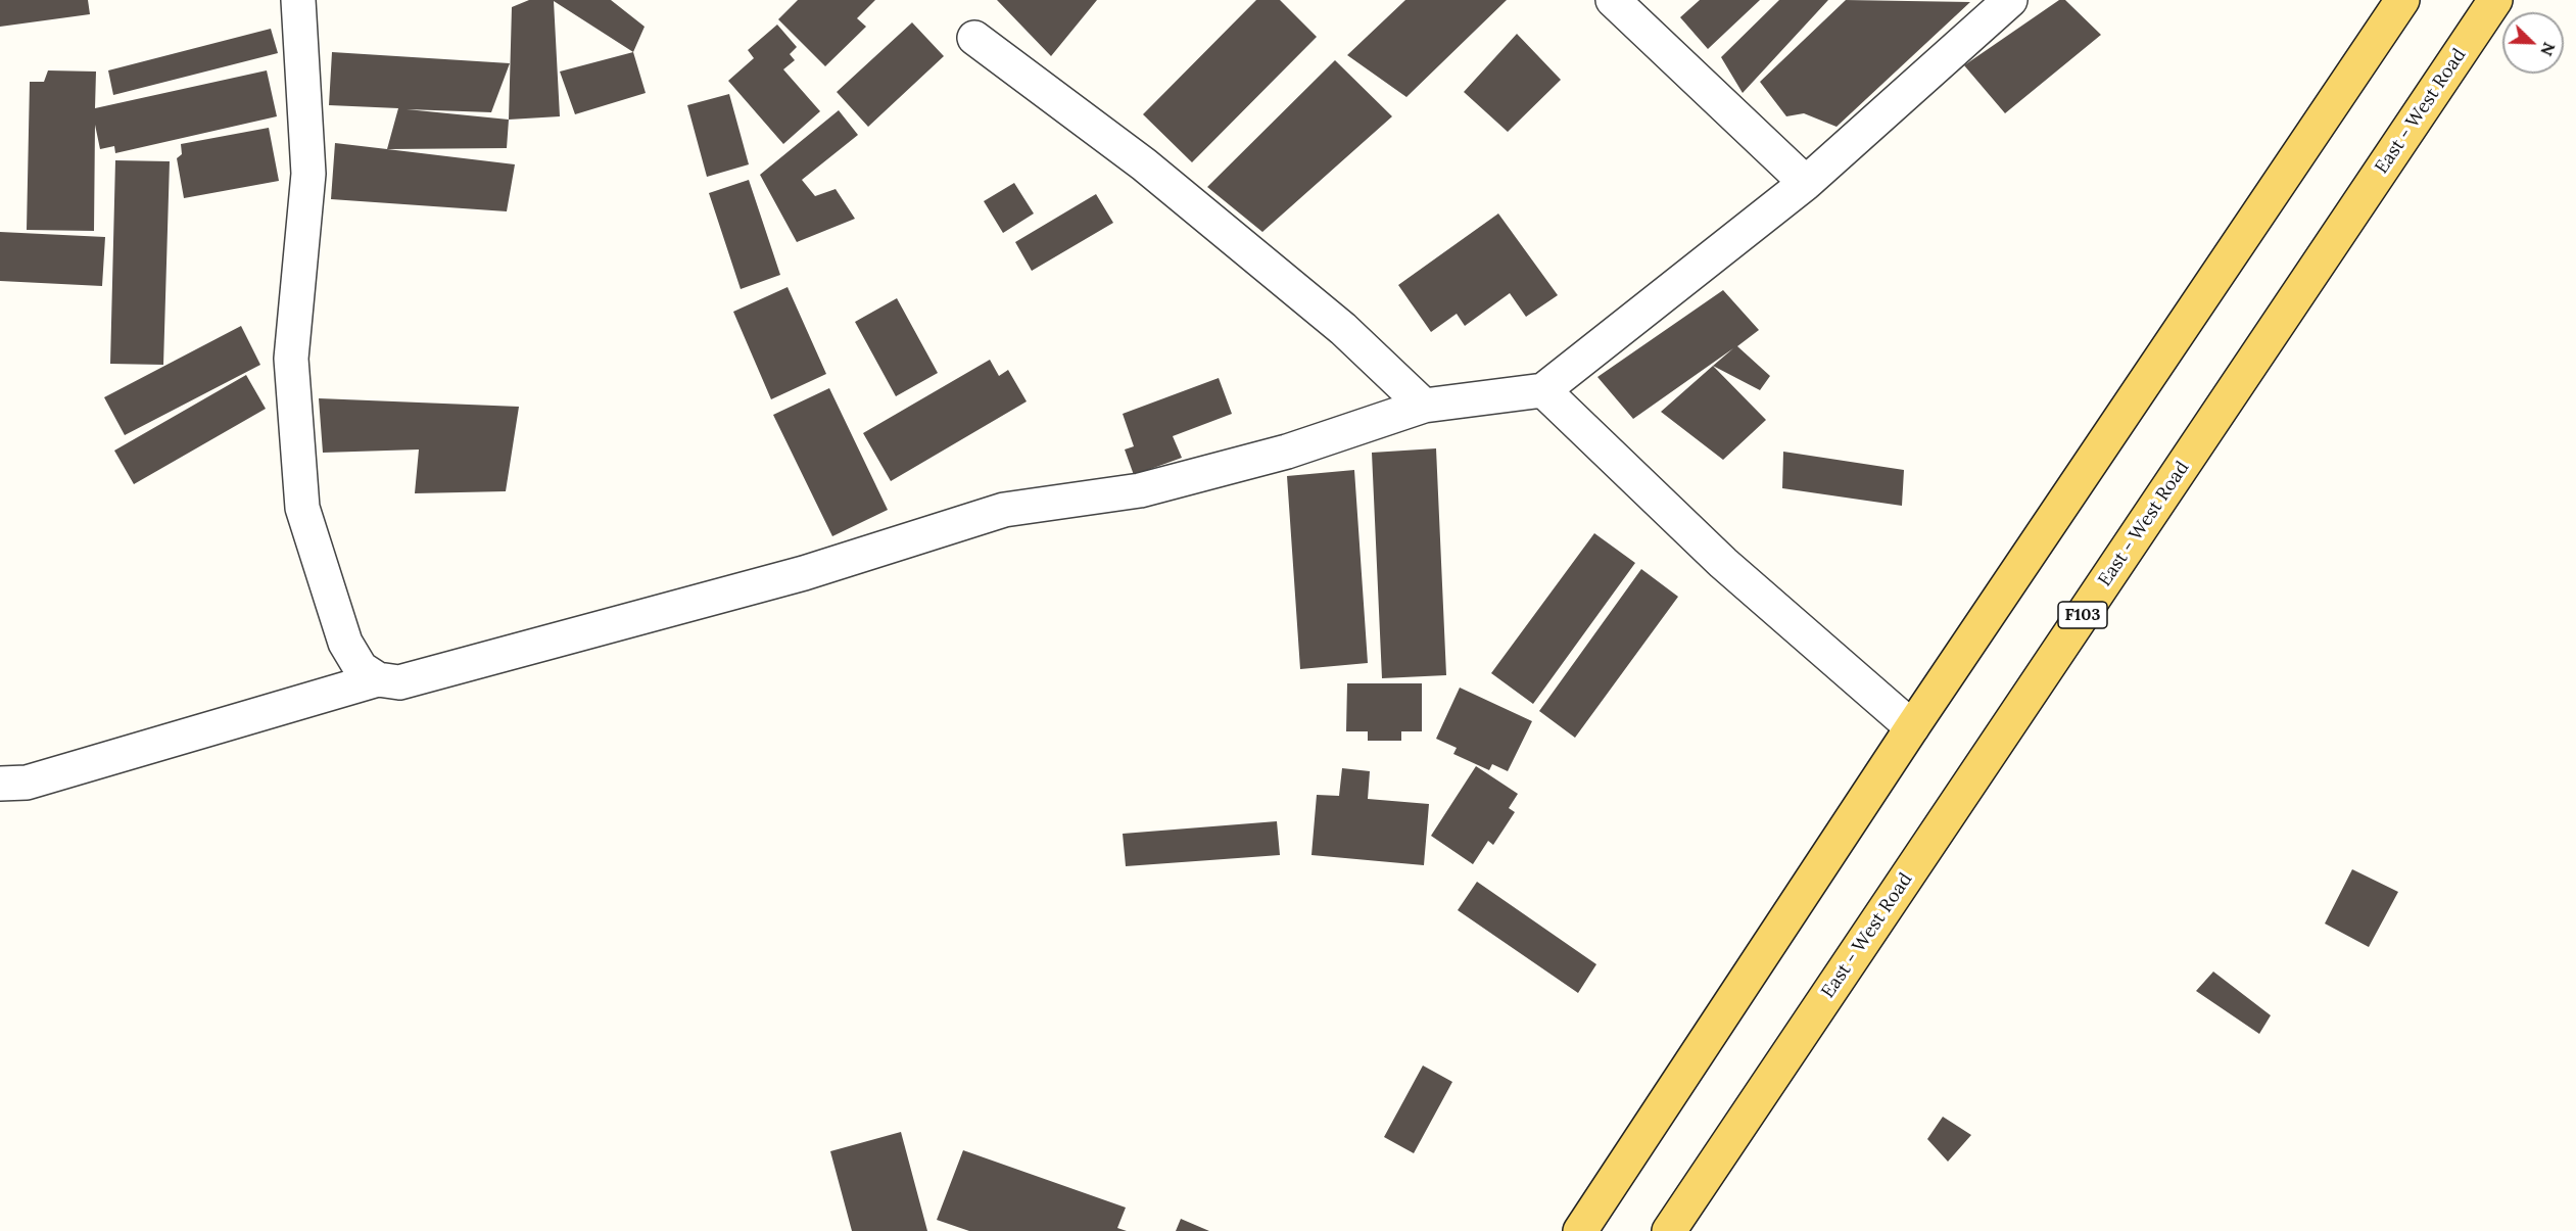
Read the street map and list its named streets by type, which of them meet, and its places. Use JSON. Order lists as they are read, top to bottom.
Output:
{
  "streets": {
    "main road": ["East - West Road", "F103"]
  },
  "north": "bottom right"
}
